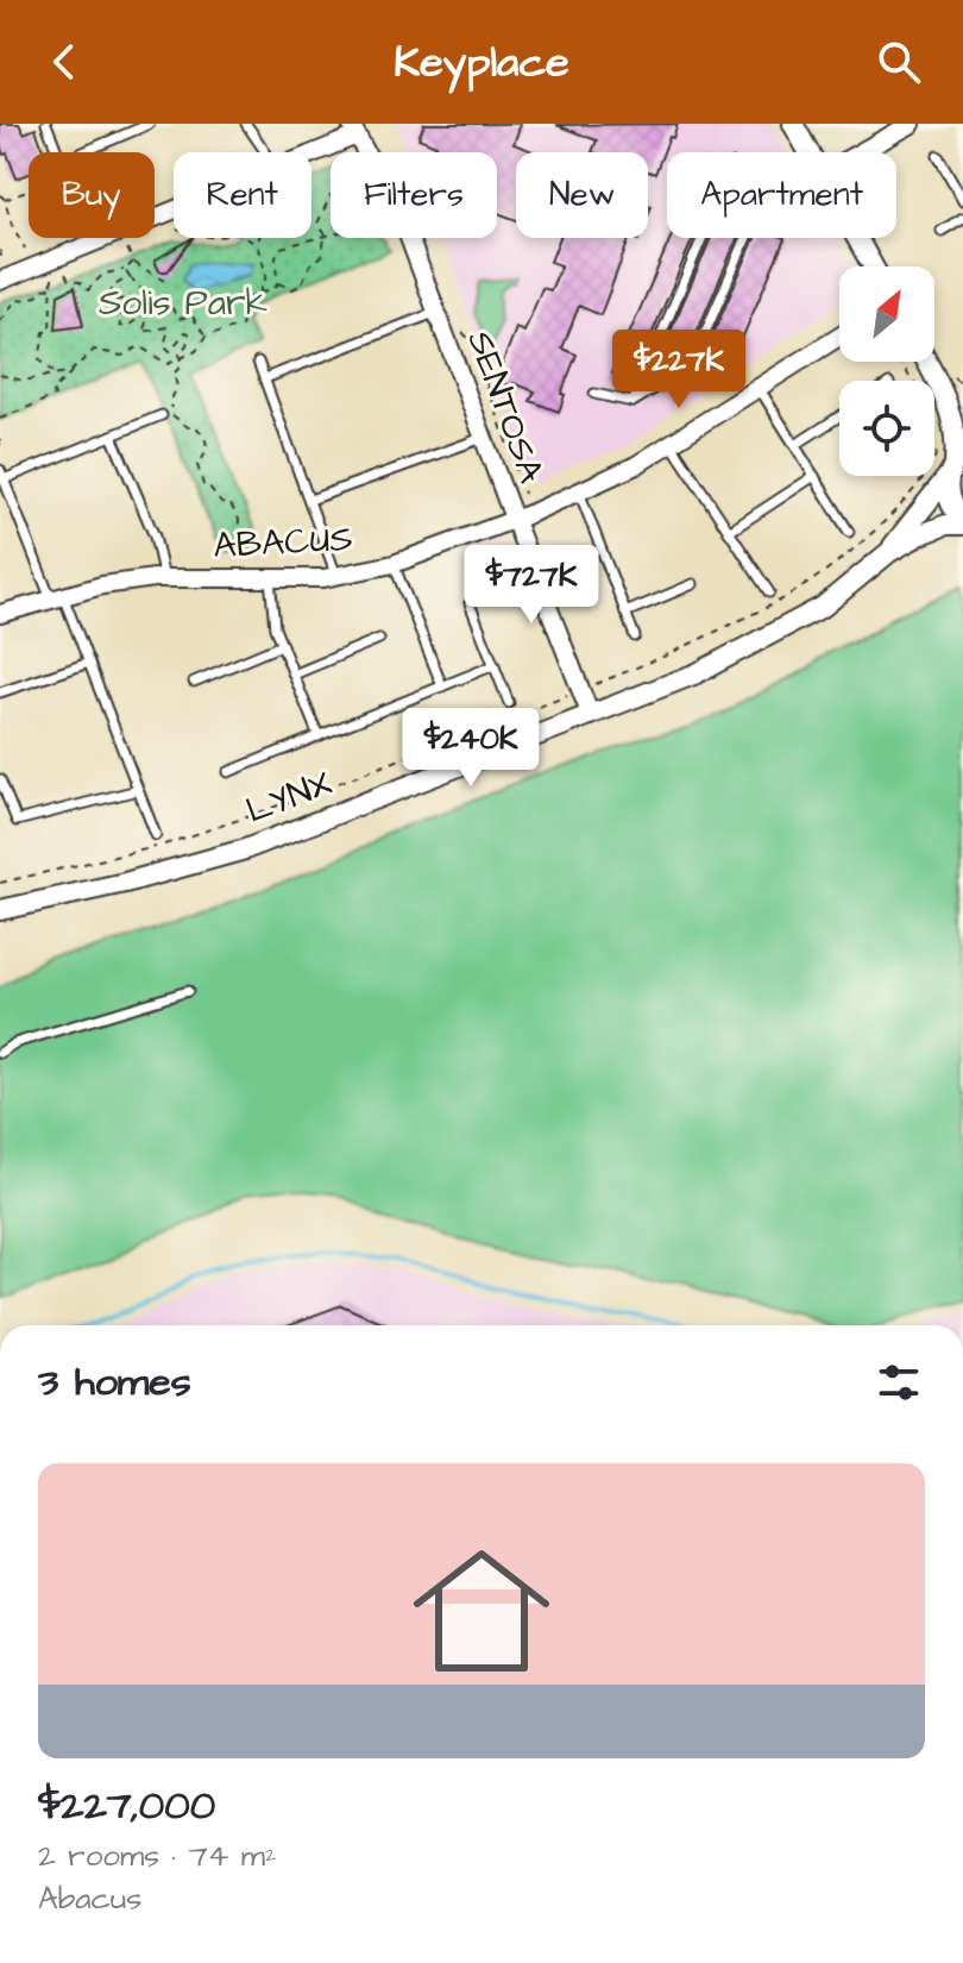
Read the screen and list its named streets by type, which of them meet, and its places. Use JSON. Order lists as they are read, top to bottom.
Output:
{
  "streets": {
    "street": ["SENTOSA", "ABACUS", "LYNX"]
  },
  "crossings": [
    ["SENTOSA", "ABACUS"],
    ["SENTOSA", "LYNX"]
  ],
  "parks": ["Solis Park"],
  "north": "top right",
  "page": {
    "header": "Keyplace",
    "chip": [
      "Buy",
      "Rent",
      "Filters",
      "New",
      "Apartment"
    ],
    "price": ["$227K", "$727K", "$240K"],
    "heading": "3 homes",
    "list": [
      {
        "name": "$227,000",
        "note": "2 rooms · 74 m² · Abacus"
      }
    ]
  }
}
